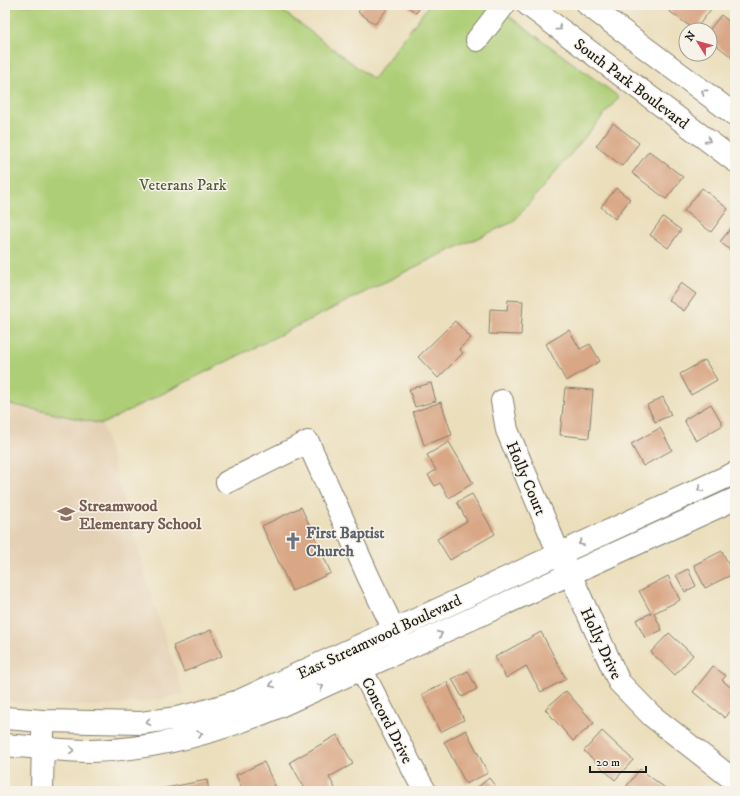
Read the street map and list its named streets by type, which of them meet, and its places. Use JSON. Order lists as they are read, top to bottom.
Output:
{
  "streets": {
    "street": [
      "South Park Boulevard",
      "Holly Court",
      "East Streamwood Boulevard",
      "Holly Drive",
      "Concord Drive"
    ]
  },
  "crossings": [
    ["Holly Court", "East Streamwood Boulevard"],
    ["Holly Court", "Holly Drive"],
    ["East Streamwood Boulevard", "Holly Drive"],
    ["East Streamwood Boulevard", "Concord Drive"]
  ],
  "parks": ["Veterans Park"],
  "places": {
    "school or university": ["Streamwood Elementary School"],
    "church": ["First Baptist Church"]
  },
  "scale_bar": "20 m",
  "north": "top left"
}
